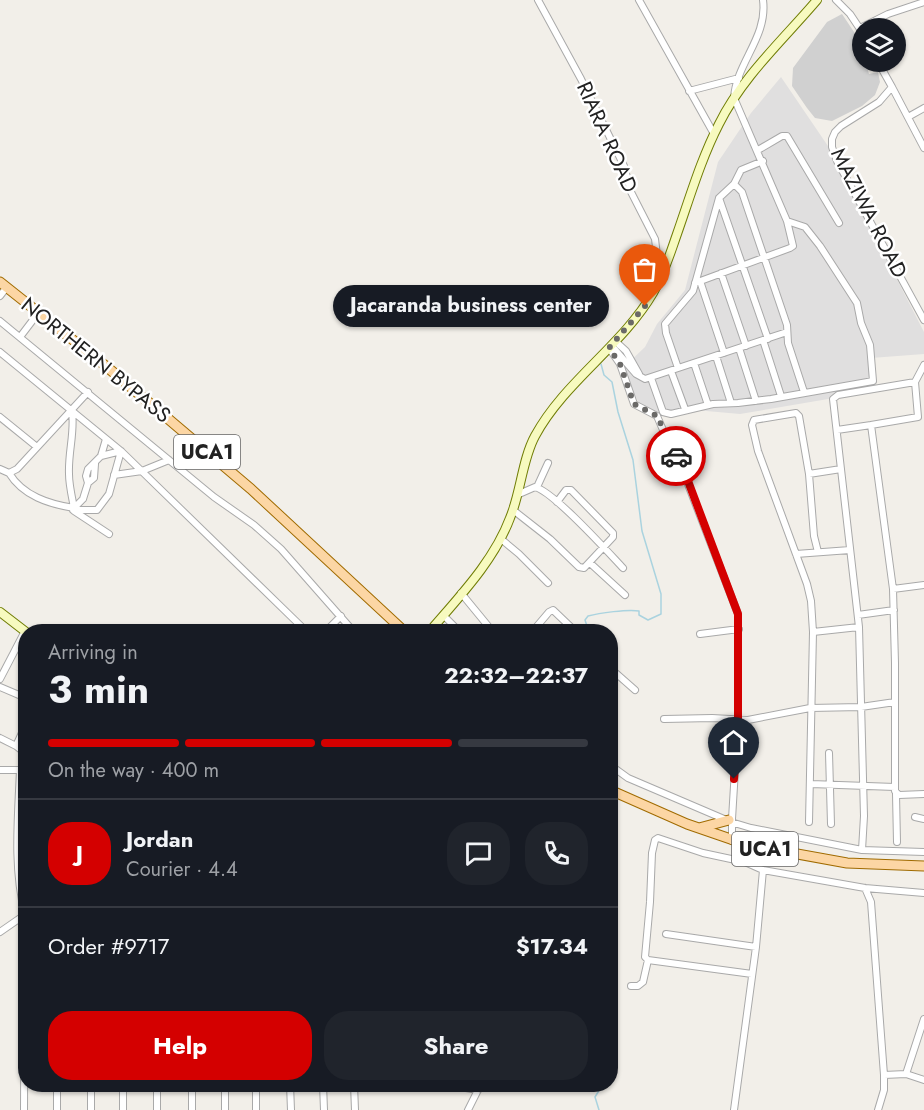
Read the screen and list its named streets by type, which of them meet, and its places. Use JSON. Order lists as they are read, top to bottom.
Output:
{
  "streets": {
    "main road": ["NORTHERN BYPASS", "UCA1"],
    "street": ["RIARA ROAD", "MAZIWA ROAD"]
  },
  "places": ["Jacaranda business center"],
  "page": {
    "bubble": "Jacaranda business center",
    "heading": ["3 min", "Arriving in", "22:32–22:37"],
    "panel": [
      "Jordan",
      "Courier · 4.4",
      "Order #9717",
      "$17.34"
    ],
    "bar": "On the way · 400 m",
    "round": "J",
    "buttons": ["Help", "Share"]
  }
}
